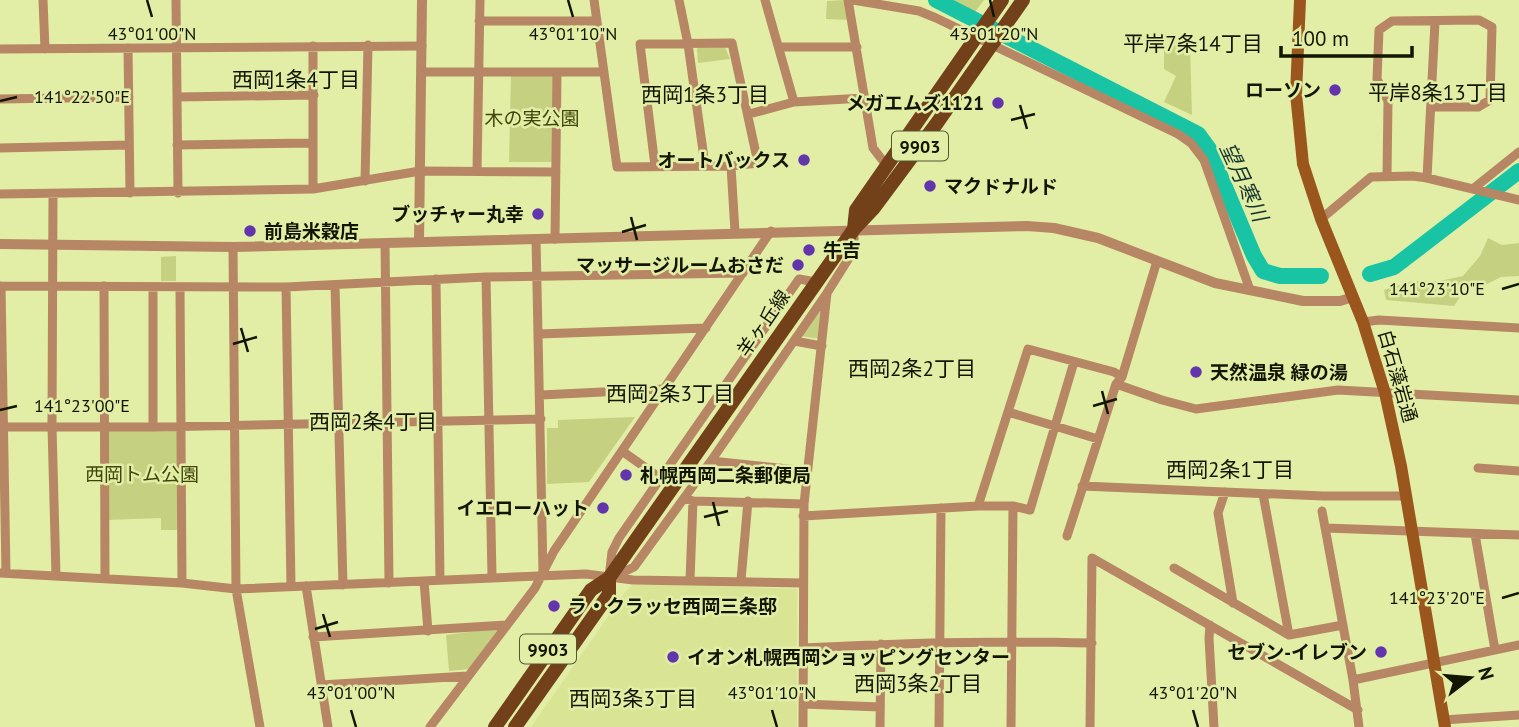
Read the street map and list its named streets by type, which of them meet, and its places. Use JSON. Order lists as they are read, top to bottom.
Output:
{
  "streets": {
    "main road": ["9903", "羊ヶ丘線", "白石藻岩通"]
  },
  "districts": [
    "平岸7条14丁目",
    "西岡1条4丁目",
    "平岸8条13丁目",
    "西岡1条3丁目",
    "西岡2条2丁目",
    "西岡2条3丁目",
    "西岡2条4丁目",
    "西岡2条1丁目",
    "西岡3条2丁目",
    "西岡3条3丁目"
  ],
  "water": ["望月寒川"],
  "parks": ["木の実公園", "西岡トム公園"],
  "places": [
    "ローソン",
    "メガエムズ1121",
    "オートバックス",
    "マクドナルド",
    "ブッチャー丸幸",
    "前島米穀店",
    "牛吉",
    "マッサージルームおさだ",
    "天然温泉 緑の湯",
    "札幌西岡二条郵便局",
    "イエローハット",
    "ラ・クラッセ西岡三条邸",
    "セブン-イレブン",
    "イオン札幌西岡ショッピングセンター"
  ],
  "scale_bar": "100 m",
  "north": "right",
  "coordinates": [
    "43°01'00\"N",
    "43°01'10\"N",
    "43°01'20\"N",
    "141°22'50\"E",
    "141°23'10\"E",
    "141°23'00\"E",
    "141°23'20\"E"
  ]
}
